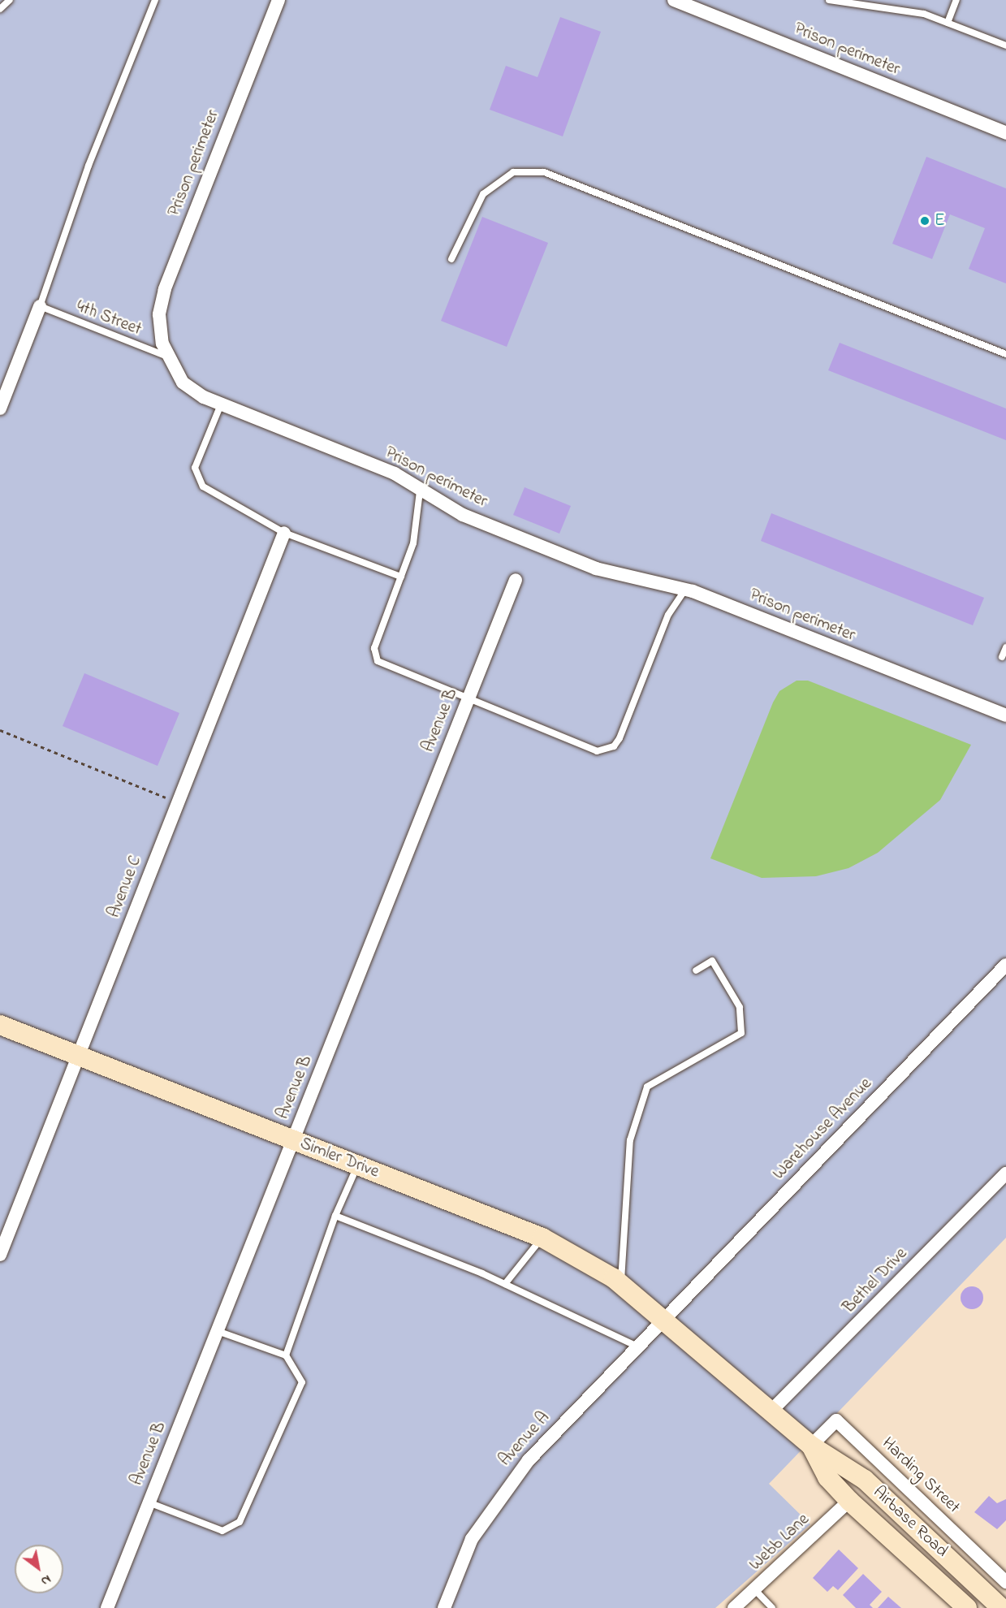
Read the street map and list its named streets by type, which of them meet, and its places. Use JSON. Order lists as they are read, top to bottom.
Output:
{
  "streets": {
    "street": [
      "Prison perimeter",
      "Avenue B",
      "Avenue C",
      "Warehouse Avenue",
      "Simler Drive",
      "Bethel Drive",
      "Avenue A",
      "Harding Street",
      "Airbase Road",
      "Webb Lane"
    ],
    "lane": ["4th Street"]
  },
  "crossings": [
    ["Prison perimeter", "4th Street"],
    ["Avenue B", "Simler Drive"],
    ["Avenue C", "Simler Drive"],
    ["Warehouse Avenue", "Simler Drive"],
    ["Warehouse Avenue", "Avenue A"],
    ["Warehouse Avenue", "Airbase Road"],
    ["Simler Drive", "Avenue A"],
    ["Simler Drive", "Airbase Road"],
    ["Bethel Drive", "Airbase Road"],
    ["Avenue A", "Airbase Road"],
    ["Harding Street", "Airbase Road"],
    ["Airbase Road", "Webb Lane"]
  ],
  "places": ["E"],
  "north": "bottom right"
}
